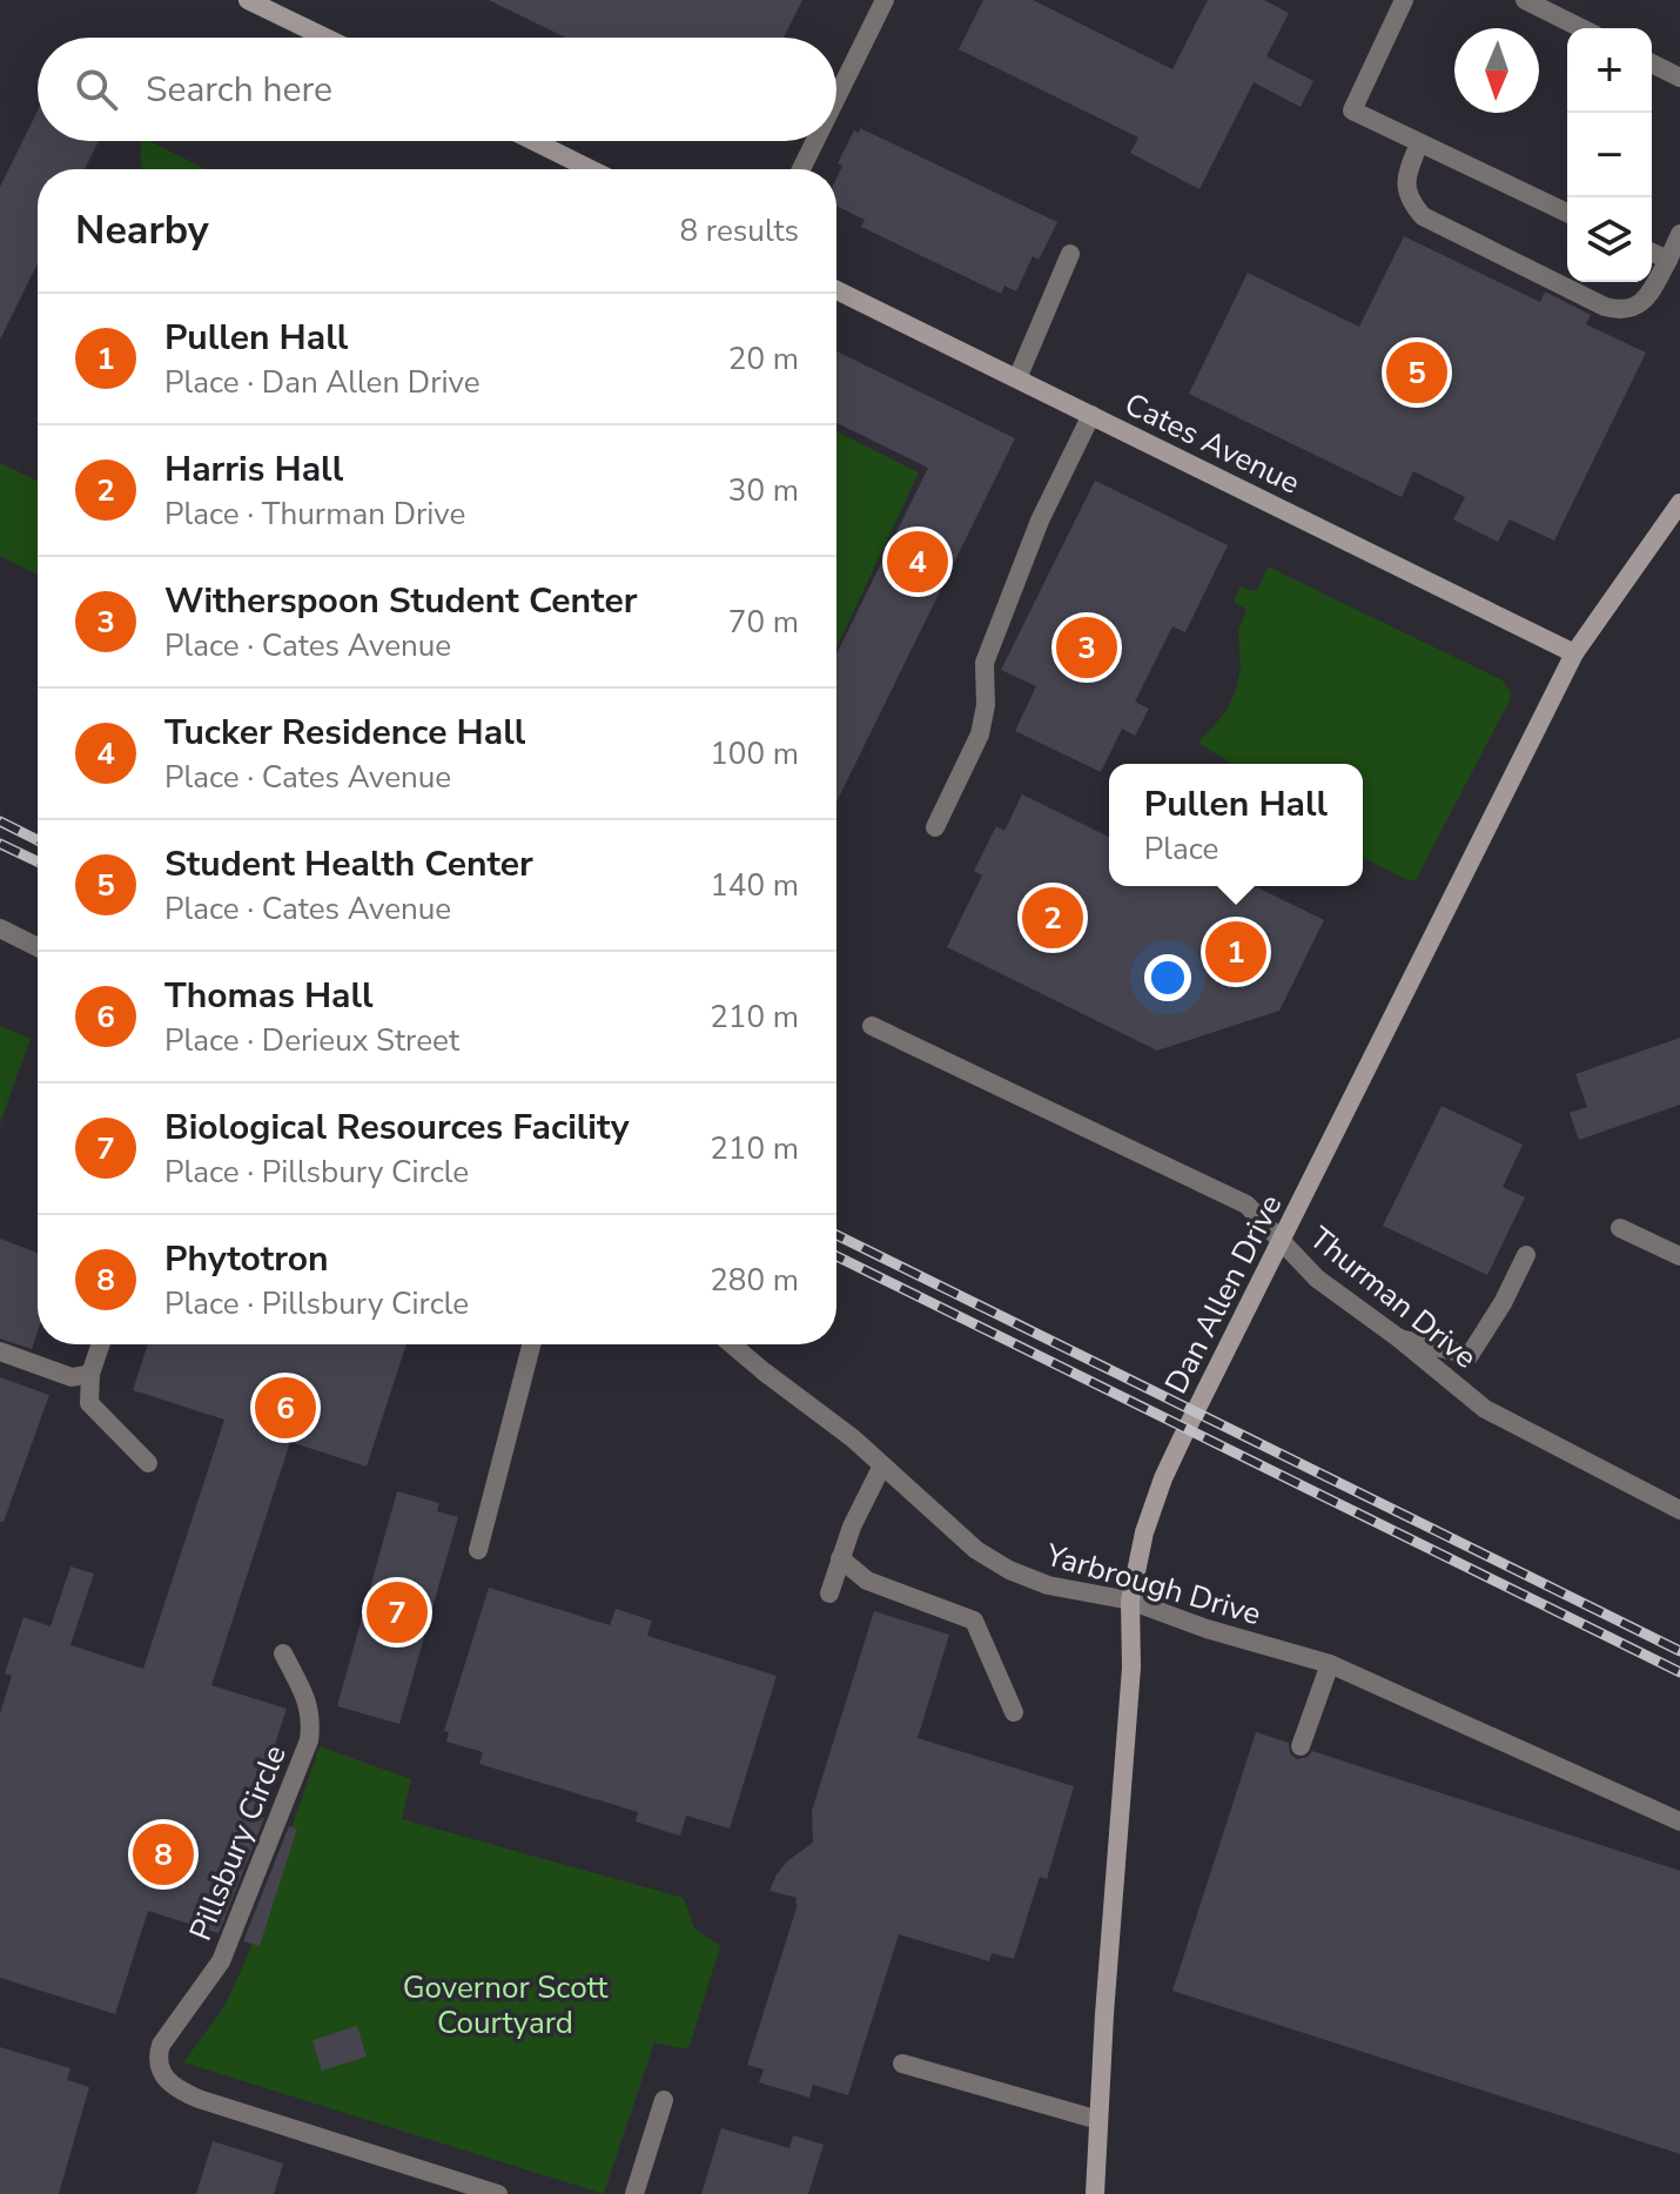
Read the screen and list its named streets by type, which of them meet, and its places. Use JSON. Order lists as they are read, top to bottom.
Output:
{
  "streets": {
    "street": [
      "Cates Avenue",
      "Dan Allen Drive",
      "Thurman Drive",
      "Yarbrough Drive",
      "Pillsbury Circle"
    ]
  },
  "crossings": [
    ["Cates Avenue", "Dan Allen Drive"],
    ["Dan Allen Drive", "Thurman Drive"],
    ["Dan Allen Drive", "Yarbrough Drive"]
  ],
  "parks": ["Governor Scott Courtyard"],
  "north": "bottom",
  "page": {
    "map_buttons": ["+", "−"],
    "search": "Search here",
    "heading": ["Nearby", "8 results"],
    "list": [
      {
        "mark": "1",
        "name": "Pullen Hall",
        "note": "Place · Dan Allen Drive",
        "value": "20 m"
      },
      {
        "mark": "2",
        "name": "Harris Hall",
        "note": "Place · Thurman Drive",
        "value": "30 m"
      },
      {
        "mark": "3",
        "name": "Witherspoon Student Center",
        "note": "Place · Cates Avenue",
        "value": "70 m"
      },
      {
        "mark": "4",
        "name": "Tucker Residence Hall",
        "note": "Place · Cates Avenue",
        "value": "100 m"
      },
      {
        "mark": "5",
        "name": "Student Health Center",
        "note": "Place · Cates Avenue",
        "value": "140 m"
      },
      {
        "mark": "6",
        "name": "Thomas Hall",
        "note": "Place · Derieux Street",
        "value": "210 m"
      },
      {
        "mark": "7",
        "name": "Biological Resources Facility",
        "note": "Place · Pillsbury Circle",
        "value": "210 m"
      },
      {
        "mark": "8",
        "name": "Phytotron",
        "note": "Place · Pillsbury Circle",
        "value": "280 m"
      }
    ],
    "pins": [
      "5",
      "4",
      "3",
      "2",
      "1",
      "6",
      "7",
      "8"
    ],
    "popup": ["Pullen Hall", "Place"]
  }
}
